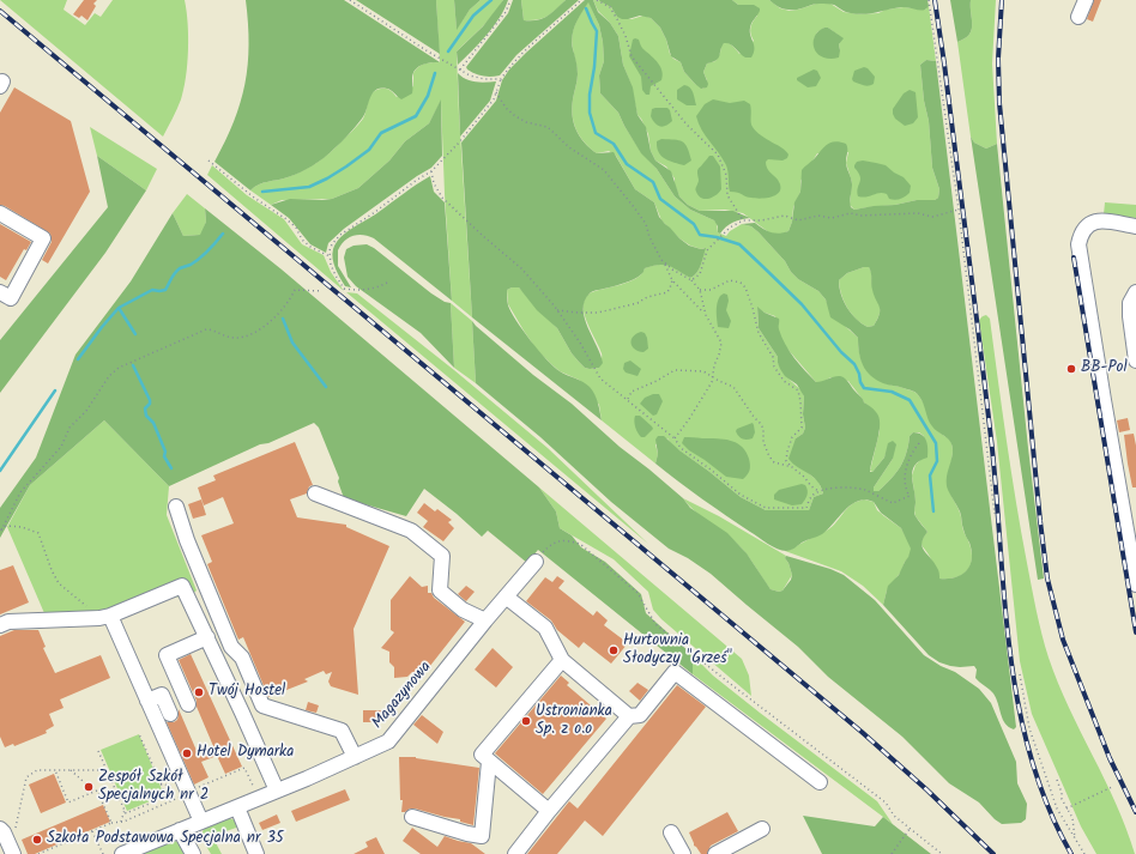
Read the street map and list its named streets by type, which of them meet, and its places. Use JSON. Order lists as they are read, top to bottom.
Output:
{
  "streets": {
    "street": ["Magazynowa"]
  },
  "places": [
    "BB-Pol",
    "Hurtownia Słodyczy \"Grześ\"",
    "Twój Hostel",
    "Ustronianka Sp. z o.o",
    "Hotel Dymarka",
    "Zespół Szkół Specjalnych nr 2",
    "Szkoła Podstawowa Specjalna nr 35"
  ]
}
